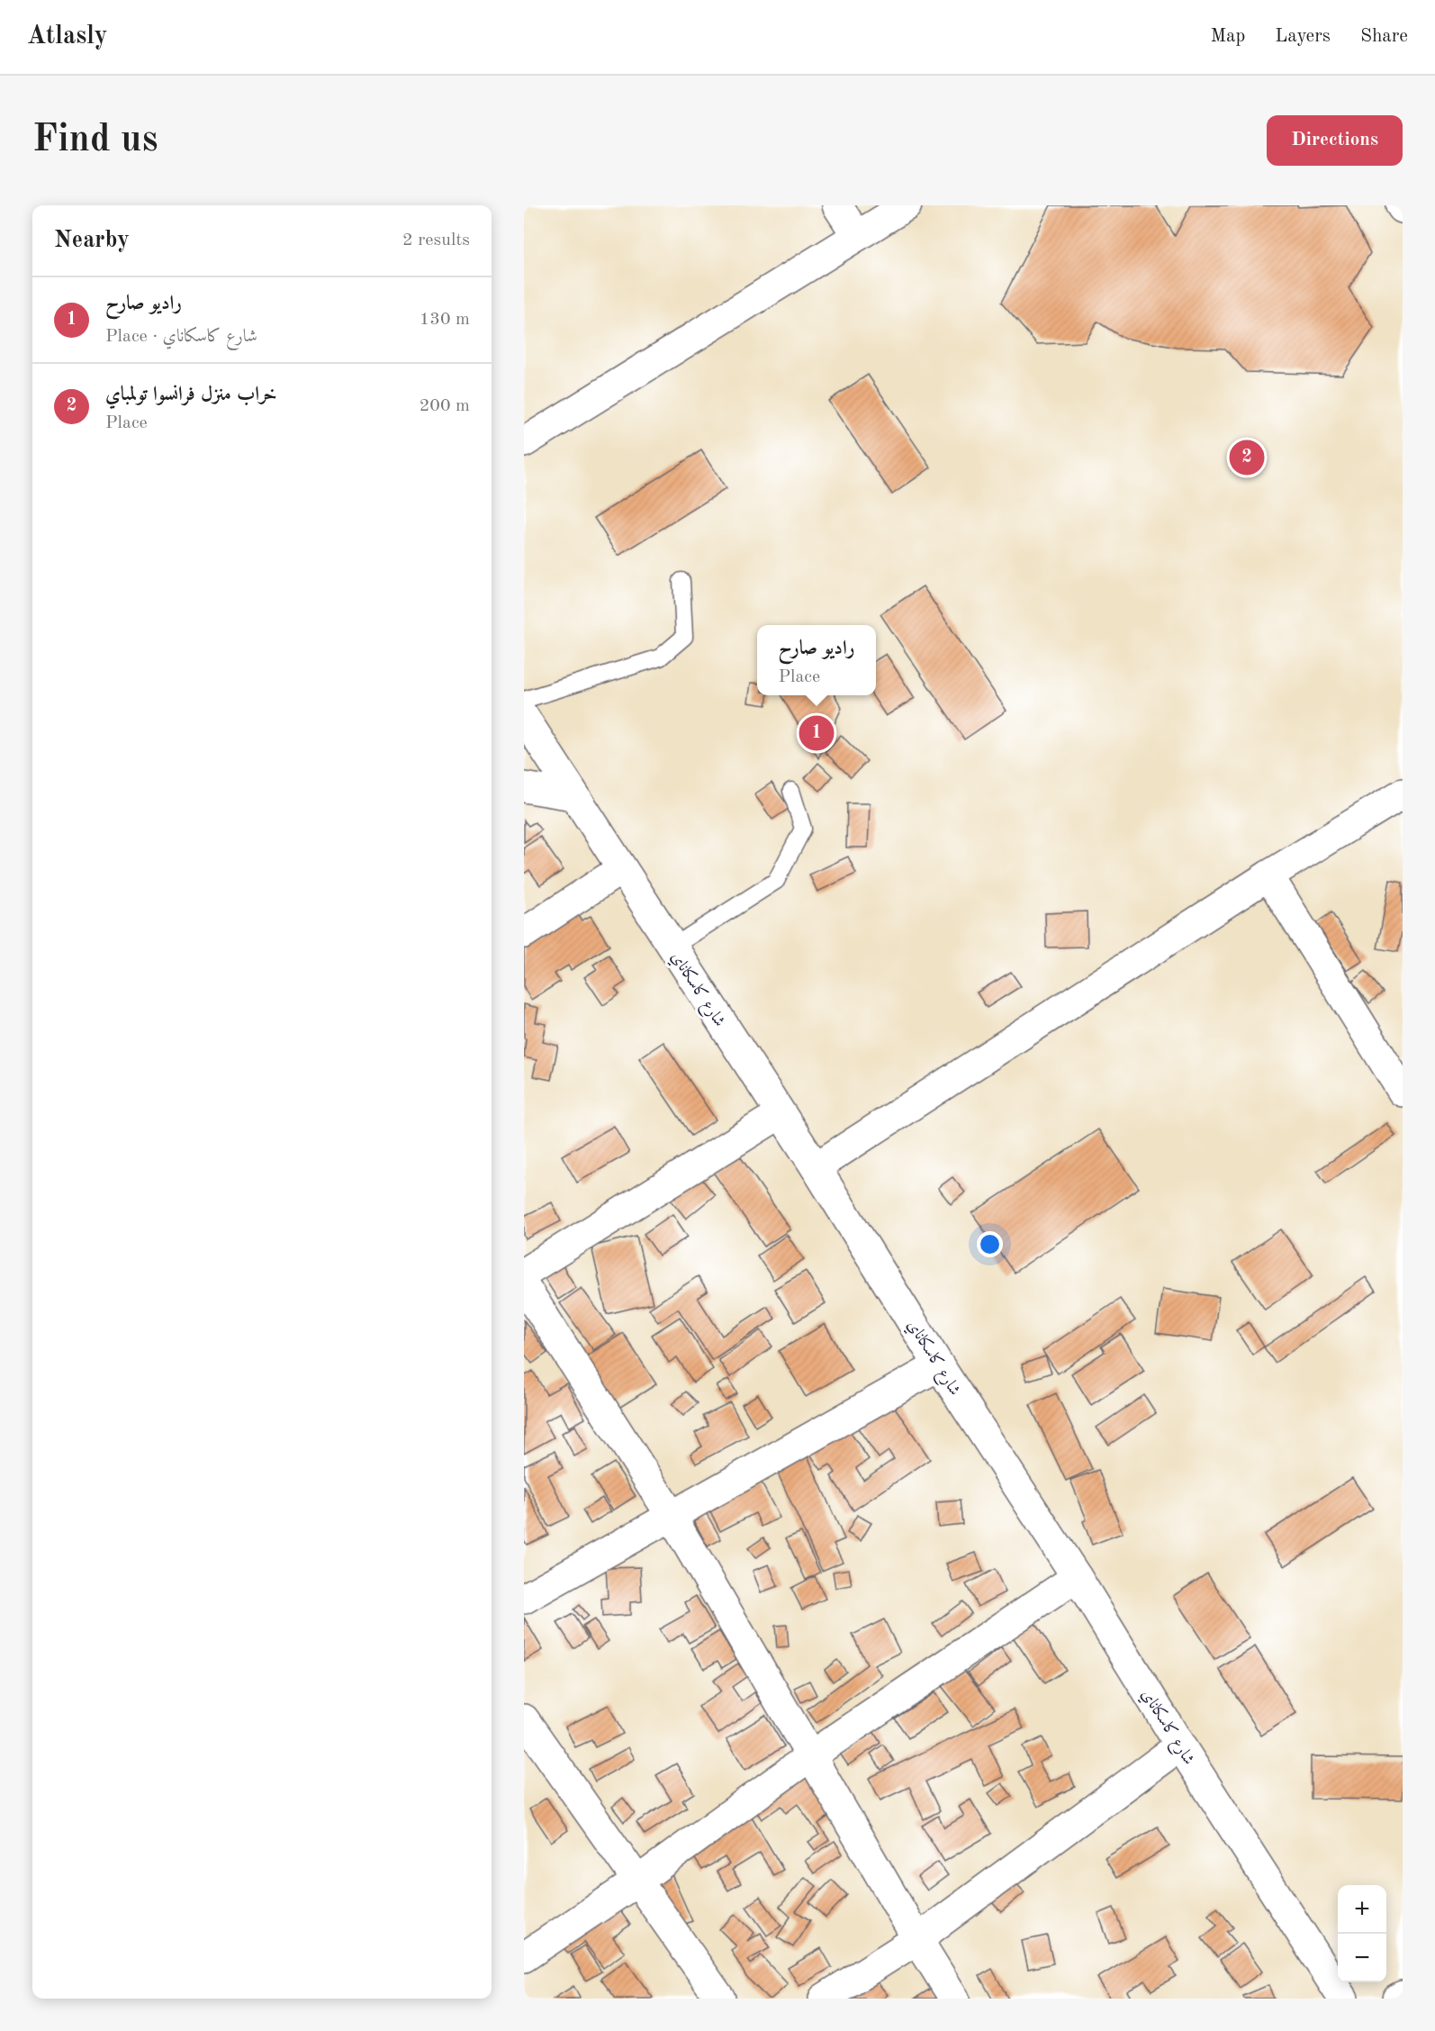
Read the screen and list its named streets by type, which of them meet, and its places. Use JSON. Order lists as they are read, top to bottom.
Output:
{
  "streets": {
    "street": ["شارع كاسكاناي"]
  },
  "page": {
    "header": "Atlasly",
    "nav": ["Map", "Layers", "Share"],
    "buttons": "Directions",
    "title": "Find us",
    "heading": ["Nearby", "2 results"],
    "list": [
      {
        "mark": "1",
        "name": "راديو صارح",
        "note": "Place · شارع كاسكاناي",
        "value": "130 m"
      },
      {
        "mark": "2",
        "name": "خراب منزل فرانسوا تولمباي",
        "note": "Place",
        "value": "200 m"
      }
    ],
    "pins": ["2", "1"],
    "popup": ["راديو صارح", "Place"],
    "map_buttons": ["+", "−"]
  }
}
